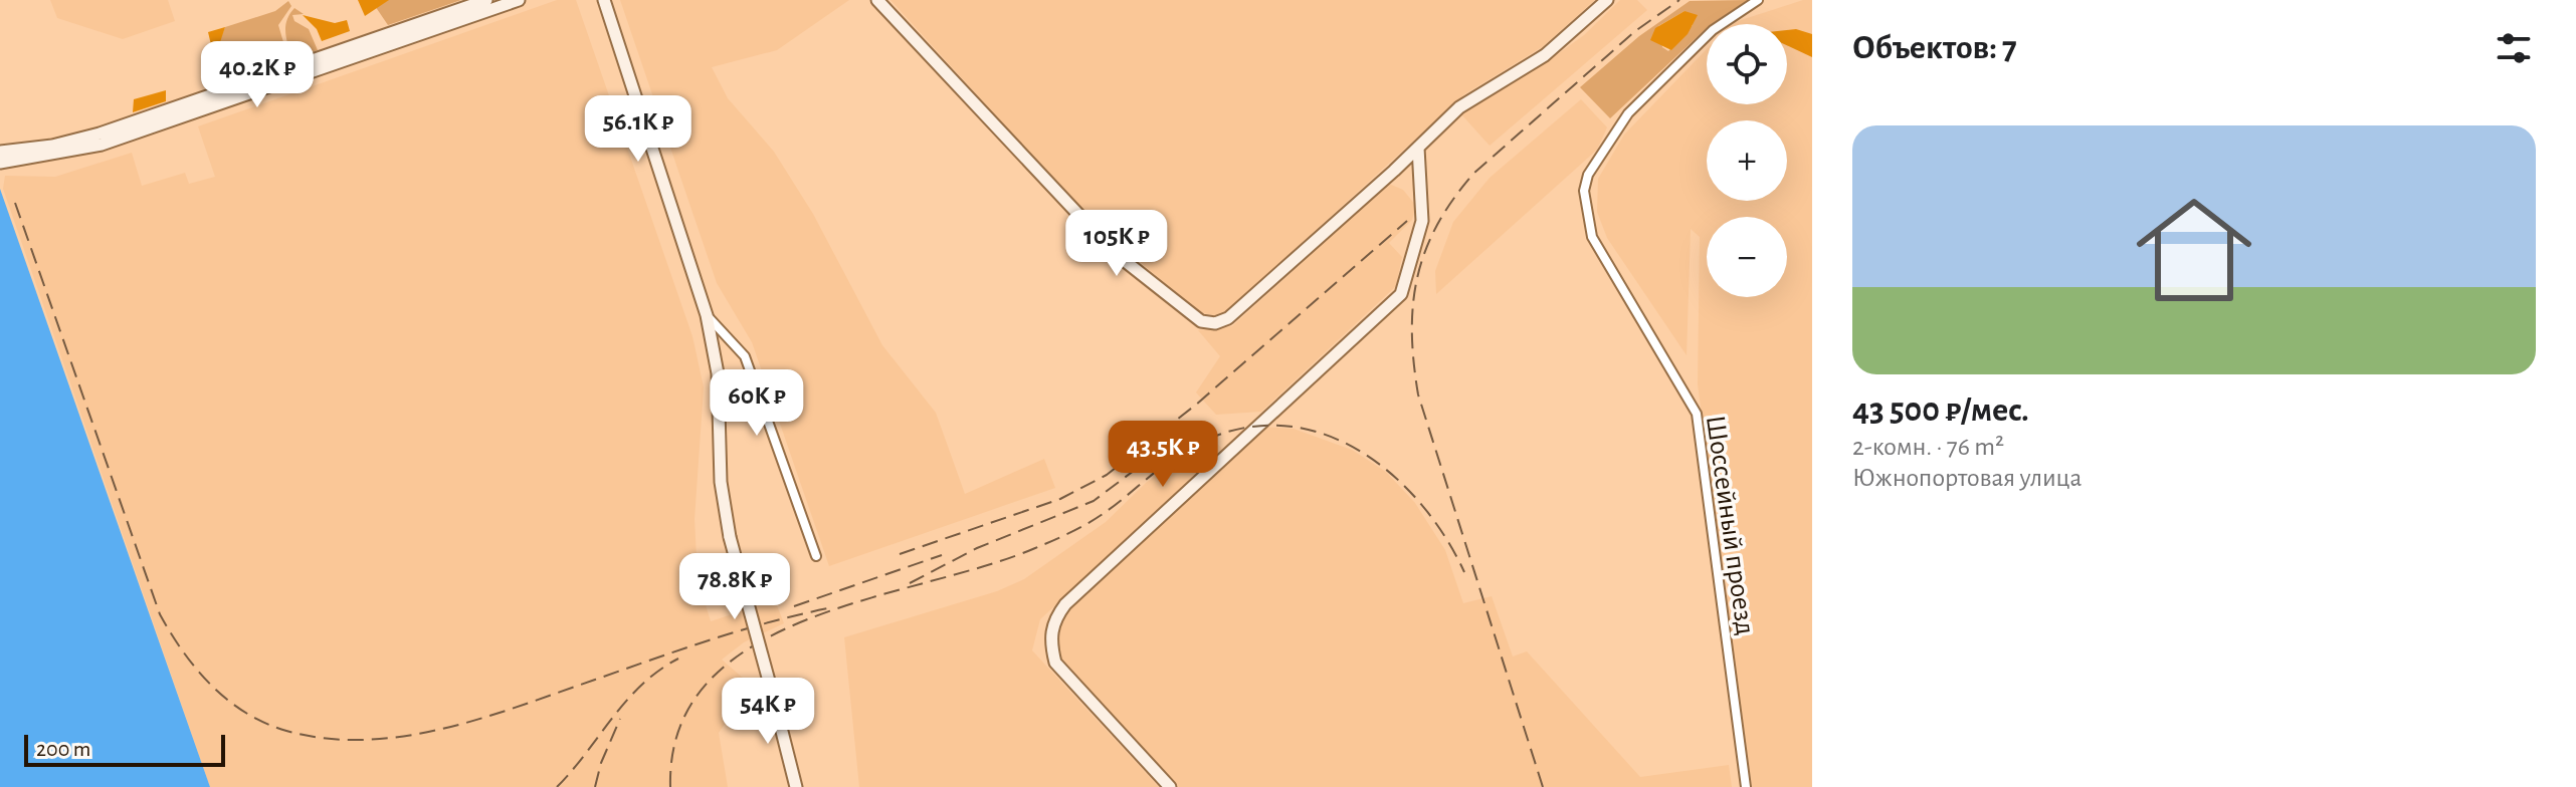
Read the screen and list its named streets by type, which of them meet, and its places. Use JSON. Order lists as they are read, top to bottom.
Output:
{
  "streets": {
    "street": ["Шоссейный проезд"]
  },
  "scale_bar": "200 m",
  "page": {
    "heading": "Объектов: 7",
    "map_buttons": ["+", "−"],
    "price": [
      "40.2K ₽",
      "56.1K ₽",
      "105K ₽",
      "60K ₽",
      "43.5K ₽",
      "78.8K ₽",
      "54K ₽"
    ],
    "list": [
      {
        "name": "43 500 ₽/мес.",
        "note": "2-комн. · 76 m² · Южнопортовая улица"
      }
    ],
    "scale": "200 m"
  }
}
